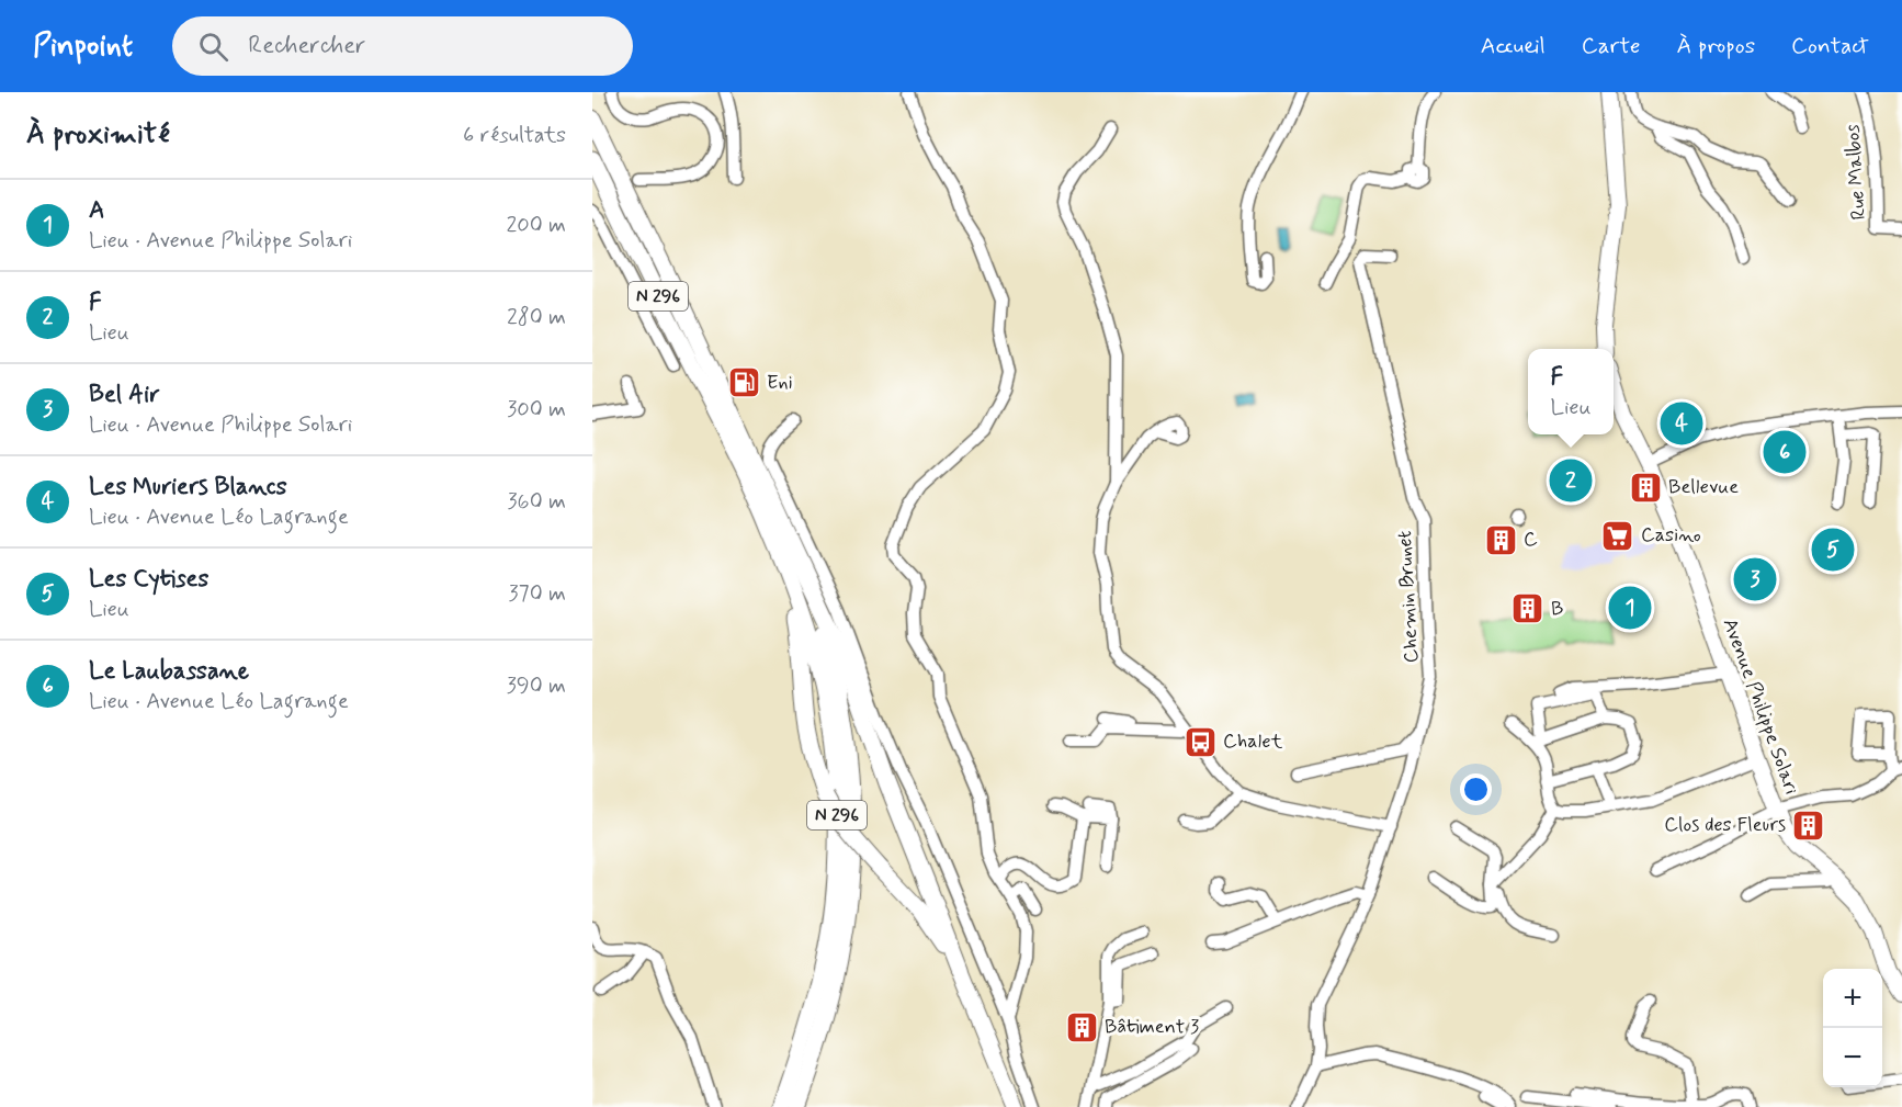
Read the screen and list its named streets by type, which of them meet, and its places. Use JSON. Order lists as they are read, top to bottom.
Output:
{
  "streets": {
    "highway": ["N 296"],
    "main road": ["Avenue Philippe Solari"],
    "street": ["Rue Malbos", "Chemin Brunet"]
  },
  "places": {
    "fuel station": ["Eni"],
    "building": [
      "Bellevue",
      "C",
      "B",
      "Clos des Fleurs",
      "Bâtiment 3"
    ],
    "supermarket": ["Casino"],
    "bus stop": ["Chalet"]
  },
  "page": {
    "header": "Pinpoint",
    "search": "Rechercher",
    "nav": [
      "Accueil",
      "Carte",
      "À propos",
      "Contact"
    ],
    "heading": ["À proximité", "6 résultats"],
    "list": [
      {
        "mark": "1",
        "name": "A",
        "note": "Lieu · Avenue Philippe Solari",
        "value": "200 m"
      },
      {
        "mark": "2",
        "name": "F",
        "note": "Lieu",
        "value": "280 m"
      },
      {
        "mark": "3",
        "name": "Bel Air",
        "note": "Lieu · Avenue Philippe Solari",
        "value": "300 m"
      },
      {
        "mark": "4",
        "name": "Les Muriers Blancs",
        "note": "Lieu · Avenue Léo Lagrange",
        "value": "360 m"
      },
      {
        "mark": "5",
        "name": "Les Cytises",
        "note": "Lieu",
        "value": "370 m"
      },
      {
        "mark": "6",
        "name": "Le Laubassane",
        "note": "Lieu · Avenue Léo Lagrange",
        "value": "390 m"
      }
    ],
    "popup": ["F", "Lieu"],
    "pins": [
      "4",
      "6",
      "2",
      "5",
      "3",
      "1"
    ],
    "map_buttons": ["+", "−"]
  }
}
